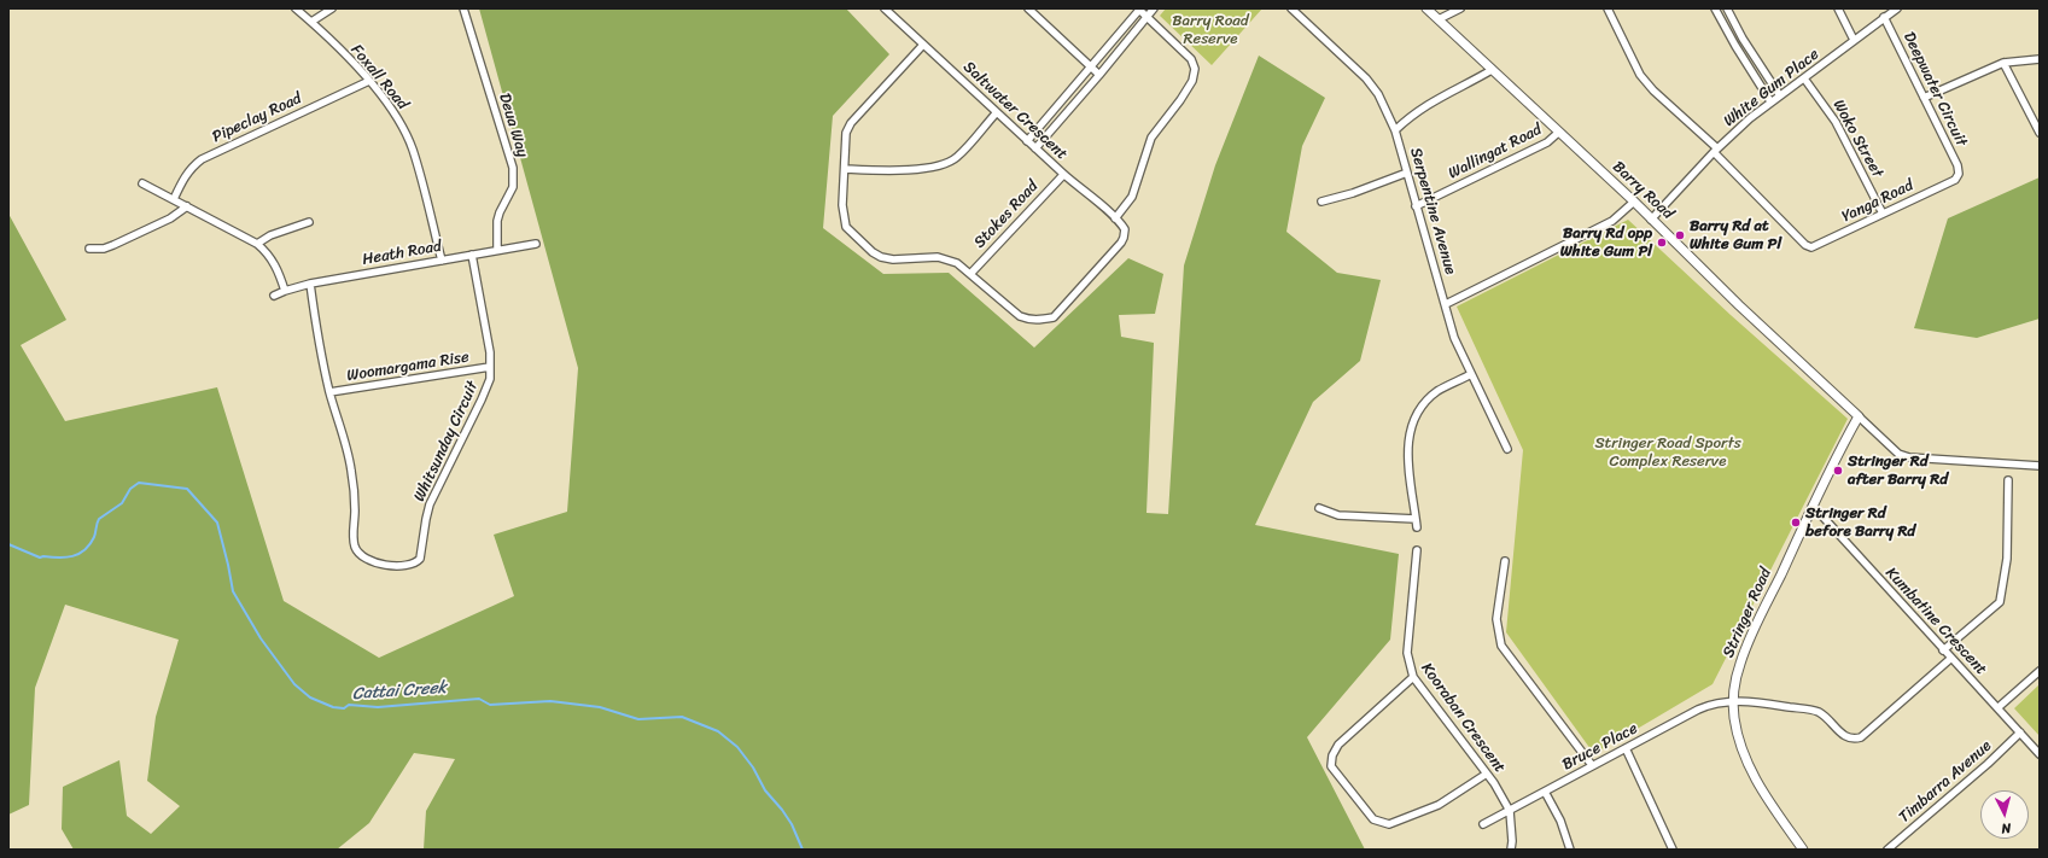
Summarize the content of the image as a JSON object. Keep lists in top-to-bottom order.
{
  "streets": {
    "street": [
      "Foxall Road",
      "White Gum Place",
      "Deepwater Circuit",
      "Saltwater Crescent",
      "Pipeclay Road",
      "Deua Way",
      "Woko Street",
      "Wallingat Road",
      "Barry Road",
      "Yanga Road",
      "Serpentine Avenue",
      "Stokes Road",
      "Heath Road",
      "Woomargama Rise",
      "Whitsunday Circuit",
      "Stringer Road",
      "Kumbatine Crescent",
      "Kooraban Crescent",
      "Bruce Place",
      "Timbarra Avenue"
    ]
  },
  "crossings": [
    ["Foxall Road", "Pipeclay Road"],
    ["Foxall Road", "Heath Road"],
    ["White Gum Place", "Deepwater Circuit"],
    ["White Gum Place", "Woko Street"],
    ["White Gum Place", "Barry Road"],
    ["White Gum Place", "Yanga Road"],
    ["Deepwater Circuit", "Yanga Road"],
    ["Saltwater Crescent", "Stokes Road"],
    ["Deua Way", "Heath Road"],
    ["Woko Street", "Yanga Road"],
    ["Wallingat Road", "Barry Road"],
    ["Wallingat Road", "Serpentine Avenue"],
    ["Barry Road", "Stringer Road"],
    ["Heath Road", "Whitsunday Circuit"],
    ["Woomargama Rise", "Whitsunday Circuit"],
    ["Stringer Road", "Kumbatine Crescent"],
    ["Stringer Road", "Bruce Place"],
    ["Kumbatine Crescent", "Bruce Place"],
    ["Kumbatine Crescent", "Timbarra Avenue"],
    ["Kooraban Crescent", "Bruce Place"]
  ],
  "water": ["Cattai Creek"],
  "parks": ["Barry Road Reserve", "Stringer Road Sports Complex Reserve"],
  "places": [
    "Barry Rd at White Gum Pl",
    "Barry Rd opp White Gum Pl",
    "Stringer Rd after Barry Rd",
    "Stringer Rd before Barry Rd"
  ],
  "north": "bottom"
}
